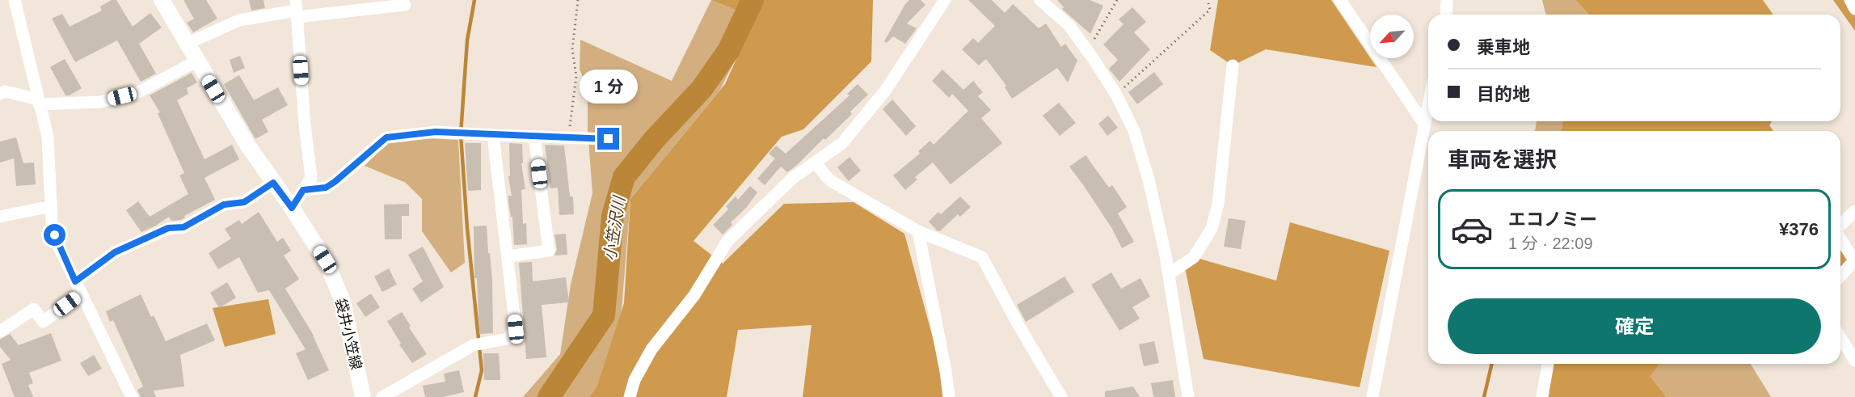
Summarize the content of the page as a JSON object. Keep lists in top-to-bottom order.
{
  "streets": {
    "main road": ["袋井小笠線"]
  },
  "water": ["小笠沢川"],
  "north": "bottom left",
  "page": {
    "banner": ["乗車地", "目的地"],
    "bubble": "1 分",
    "heading": "車両を選択",
    "list": [
      {
        "name": "エコノミー",
        "note": "1 分 · 22:09",
        "value": "¥376"
      }
    ],
    "buttons": "確定"
  }
}
